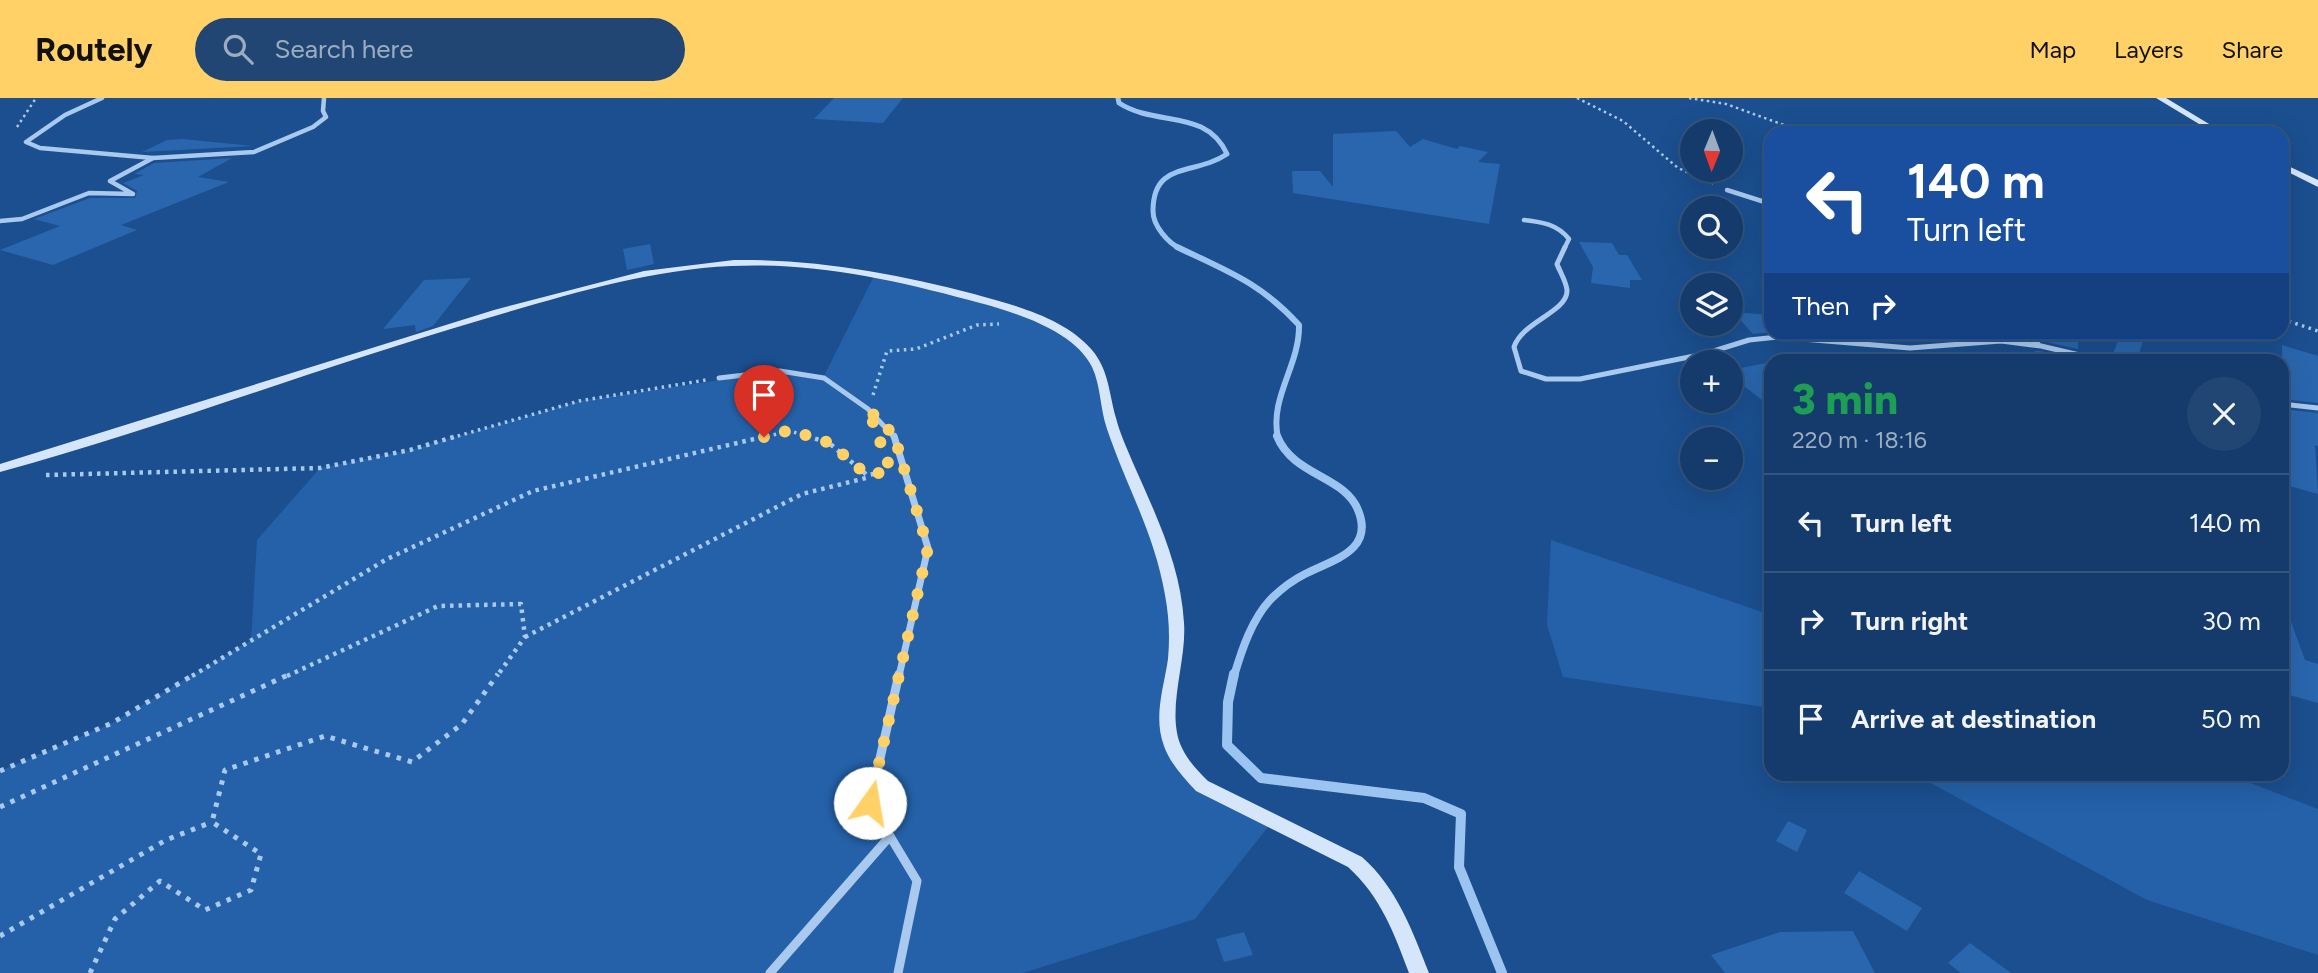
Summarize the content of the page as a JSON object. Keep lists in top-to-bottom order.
{
  "north": "bottom",
  "page": {
    "header": "Routely",
    "search": "Search here",
    "nav": ["Map", "Layers", "Share"],
    "map_buttons": ["+", "−"],
    "turn": ["140 m", "Turn left"],
    "then": "Then",
    "heading": ["3 min", "220 m · 18:16"],
    "list": [
      {
        "name": "Turn left",
        "value": "140 m"
      },
      {
        "name": "Turn right",
        "value": "30 m"
      },
      {
        "name": "Arrive at destination",
        "value": "50 m"
      }
    ]
  }
}
